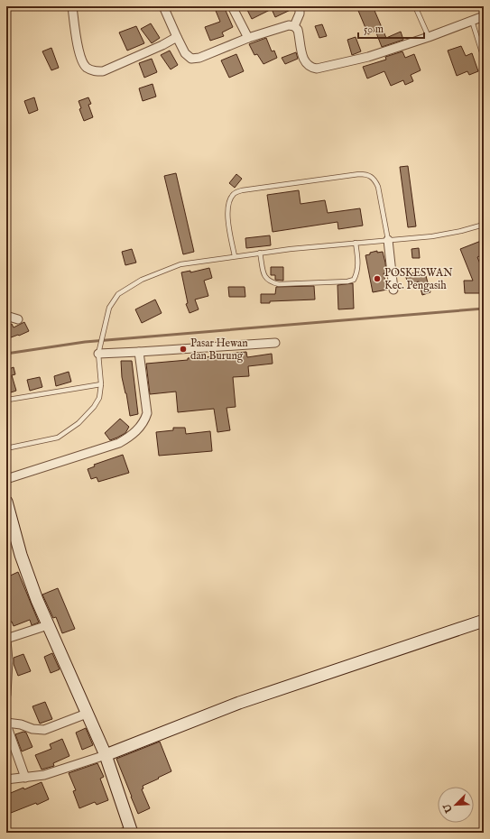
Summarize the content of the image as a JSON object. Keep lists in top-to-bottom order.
{
  "places": ["POSKESWAN Kec. Pengasih", "Pasar Hewan dan Burung"],
  "scale_bar": "50 m",
  "north": "bottom left"
}
